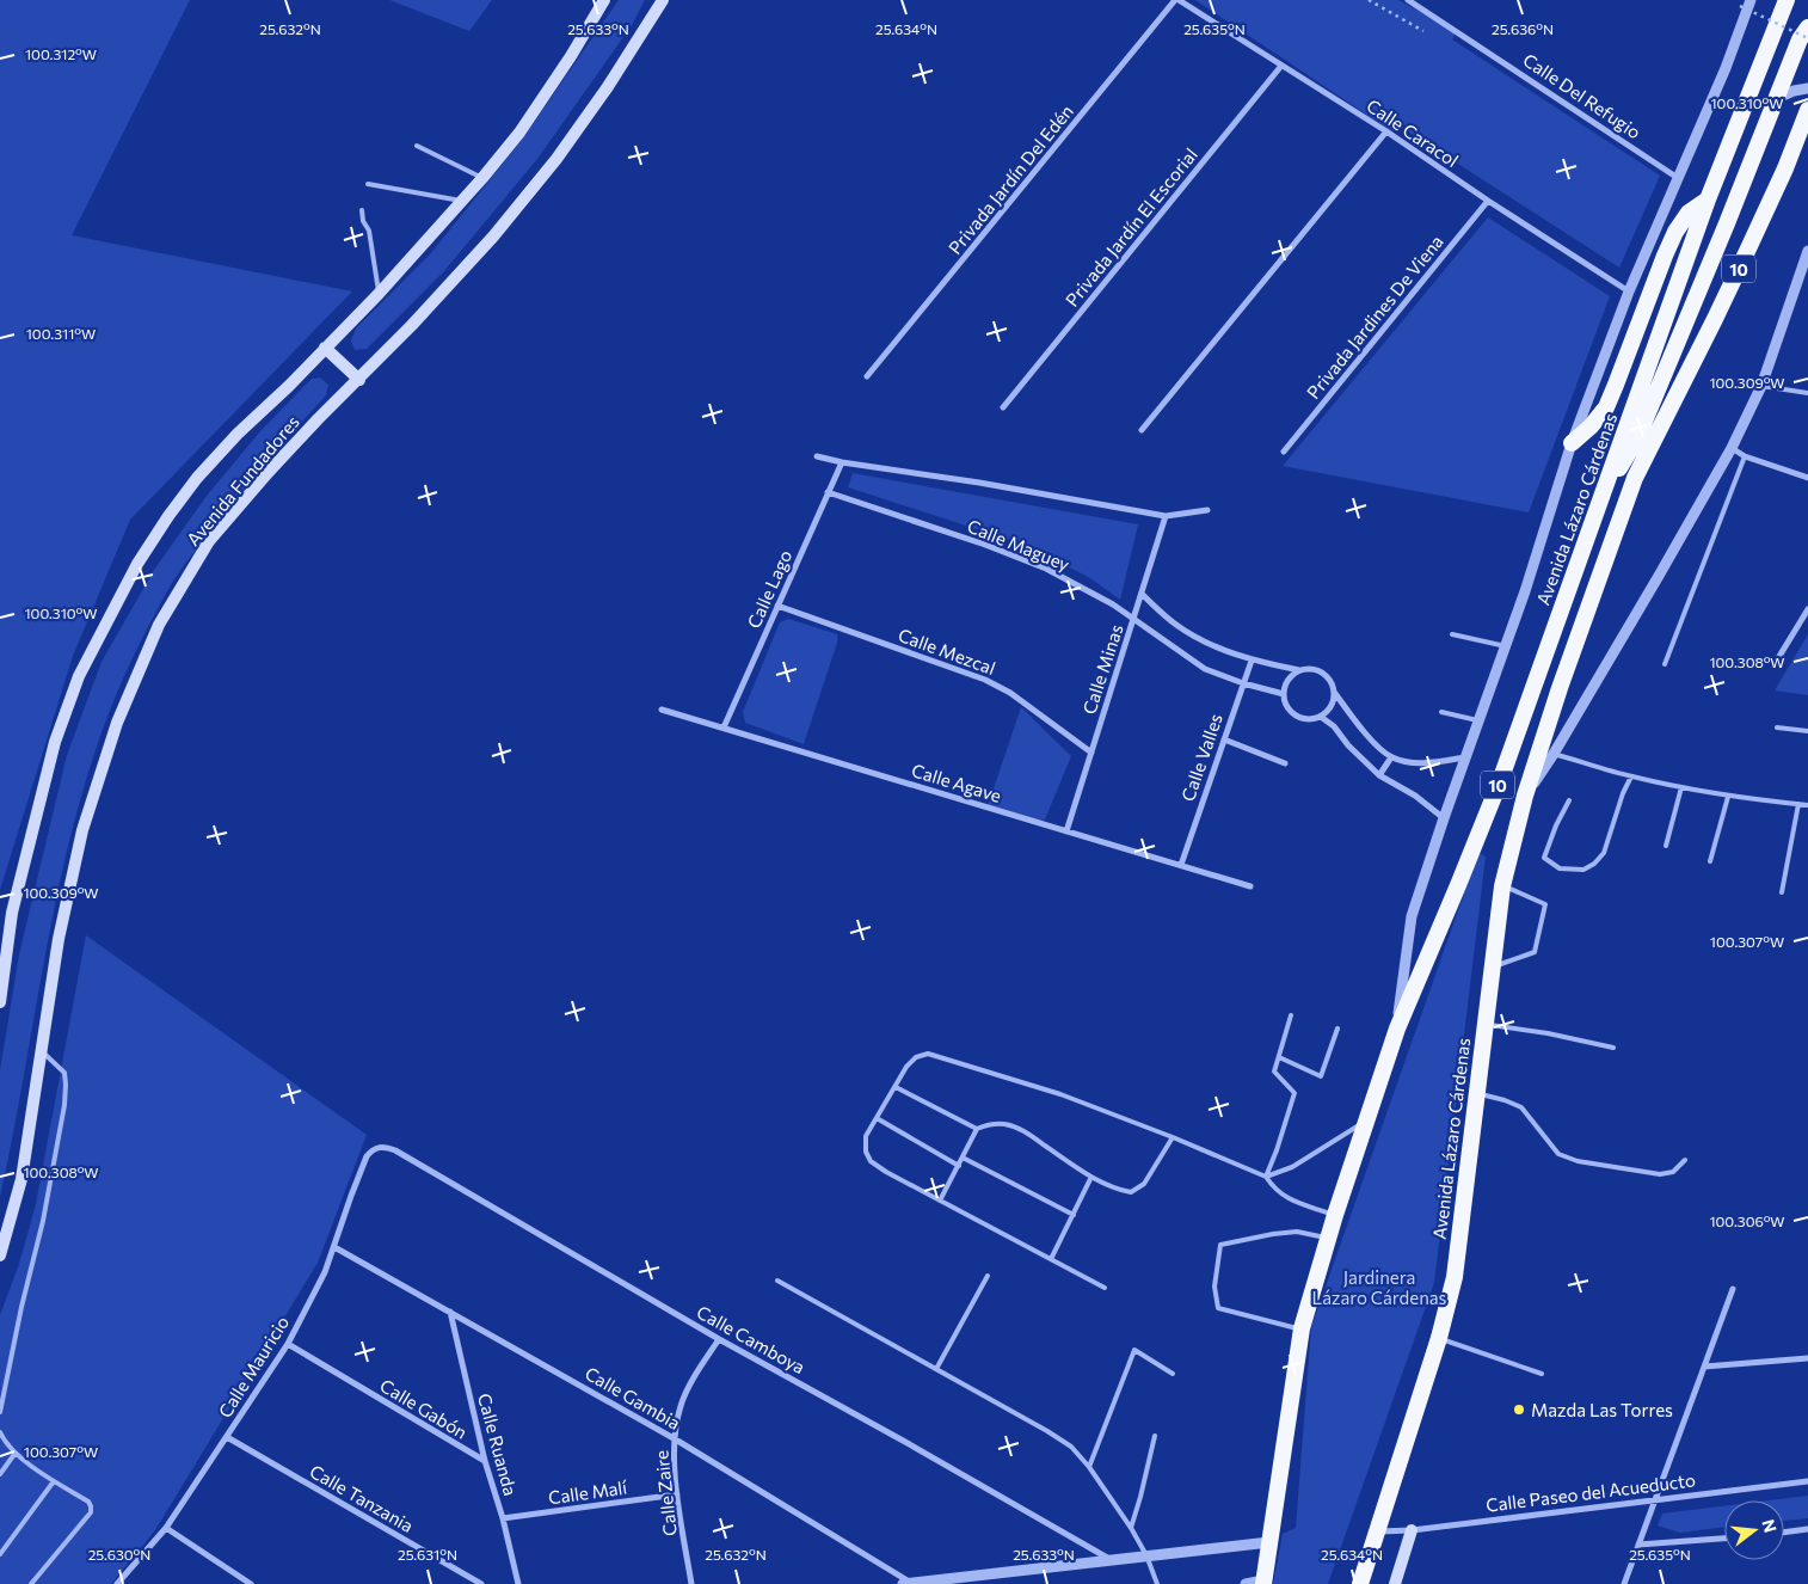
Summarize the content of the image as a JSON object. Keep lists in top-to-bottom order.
{
  "streets": {
    "highway": ["10", "Avenida Lázaro Cárdenas"],
    "main road": ["Avenida Fundadores"],
    "street": [
      "Calle Del Refugio",
      "Calle Caracol",
      "Privada Jardín Del Edén",
      "Privada Jardín El Escorial",
      "Privada Jardines De Viena",
      "Calle Maguey",
      "Calle Lago",
      "Calle Mezcal",
      "Calle Minas",
      "Calle Valles",
      "Calle Agave",
      "Calle Camboya",
      "Calle Mauricio",
      "Calle Gambia",
      "Calle Gabón",
      "Calle Ruanda",
      "Calle Malí",
      "Calle Paseo del Acueducto",
      "Calle Zaire",
      "Calle Tanzania"
    ]
  },
  "crossings": [
    ["Calle Del Refugio", "Avenida Lázaro Cárdenas"],
    ["Calle Caracol", "Privada Jardín Del Edén"],
    ["Calle Caracol", "Privada Jardín El Escorial"],
    ["Calle Caracol", "Privada Jardines De Viena"],
    ["Calle Caracol", "Avenida Lázaro Cárdenas"],
    ["Avenida Lázaro Cárdenas", "Calle Paseo del Acueducto"],
    ["Calle Maguey", "Calle Lago"],
    ["Calle Maguey", "Calle Minas"],
    ["Calle Maguey", "Calle Valles"],
    ["Calle Lago", "Calle Mezcal"],
    ["Calle Lago", "Calle Agave"],
    ["Calle Mezcal", "Calle Minas"],
    ["Calle Minas", "Calle Agave"],
    ["Calle Valles", "Calle Agave"],
    ["Calle Camboya", "Calle Mauricio"],
    ["Calle Camboya", "Calle Zaire"],
    ["Calle Mauricio", "Calle Gambia"],
    ["Calle Mauricio", "Calle Gabón"],
    ["Calle Mauricio", "Calle Tanzania"],
    ["Calle Gambia", "Calle Ruanda"],
    ["Calle Gambia", "Calle Zaire"],
    ["Calle Gabón", "Calle Ruanda"],
    ["Calle Ruanda", "Calle Malí"],
    ["Calle Malí", "Calle Zaire"]
  ],
  "parks": ["Jardinera Lázaro Cárdenas"],
  "places": ["Mazda Las Torres"],
  "north": "right",
  "coordinates": [
    "25.632°N",
    "25.633°N",
    "25.634°N",
    "25.635°N",
    "25.636°N",
    "100.312°W",
    "100.310°W",
    "100.311°W",
    "100.309°W",
    "100.308°W",
    "100.307°W",
    "100.306°W",
    "25.630°N",
    "25.631°N"
  ]
}
